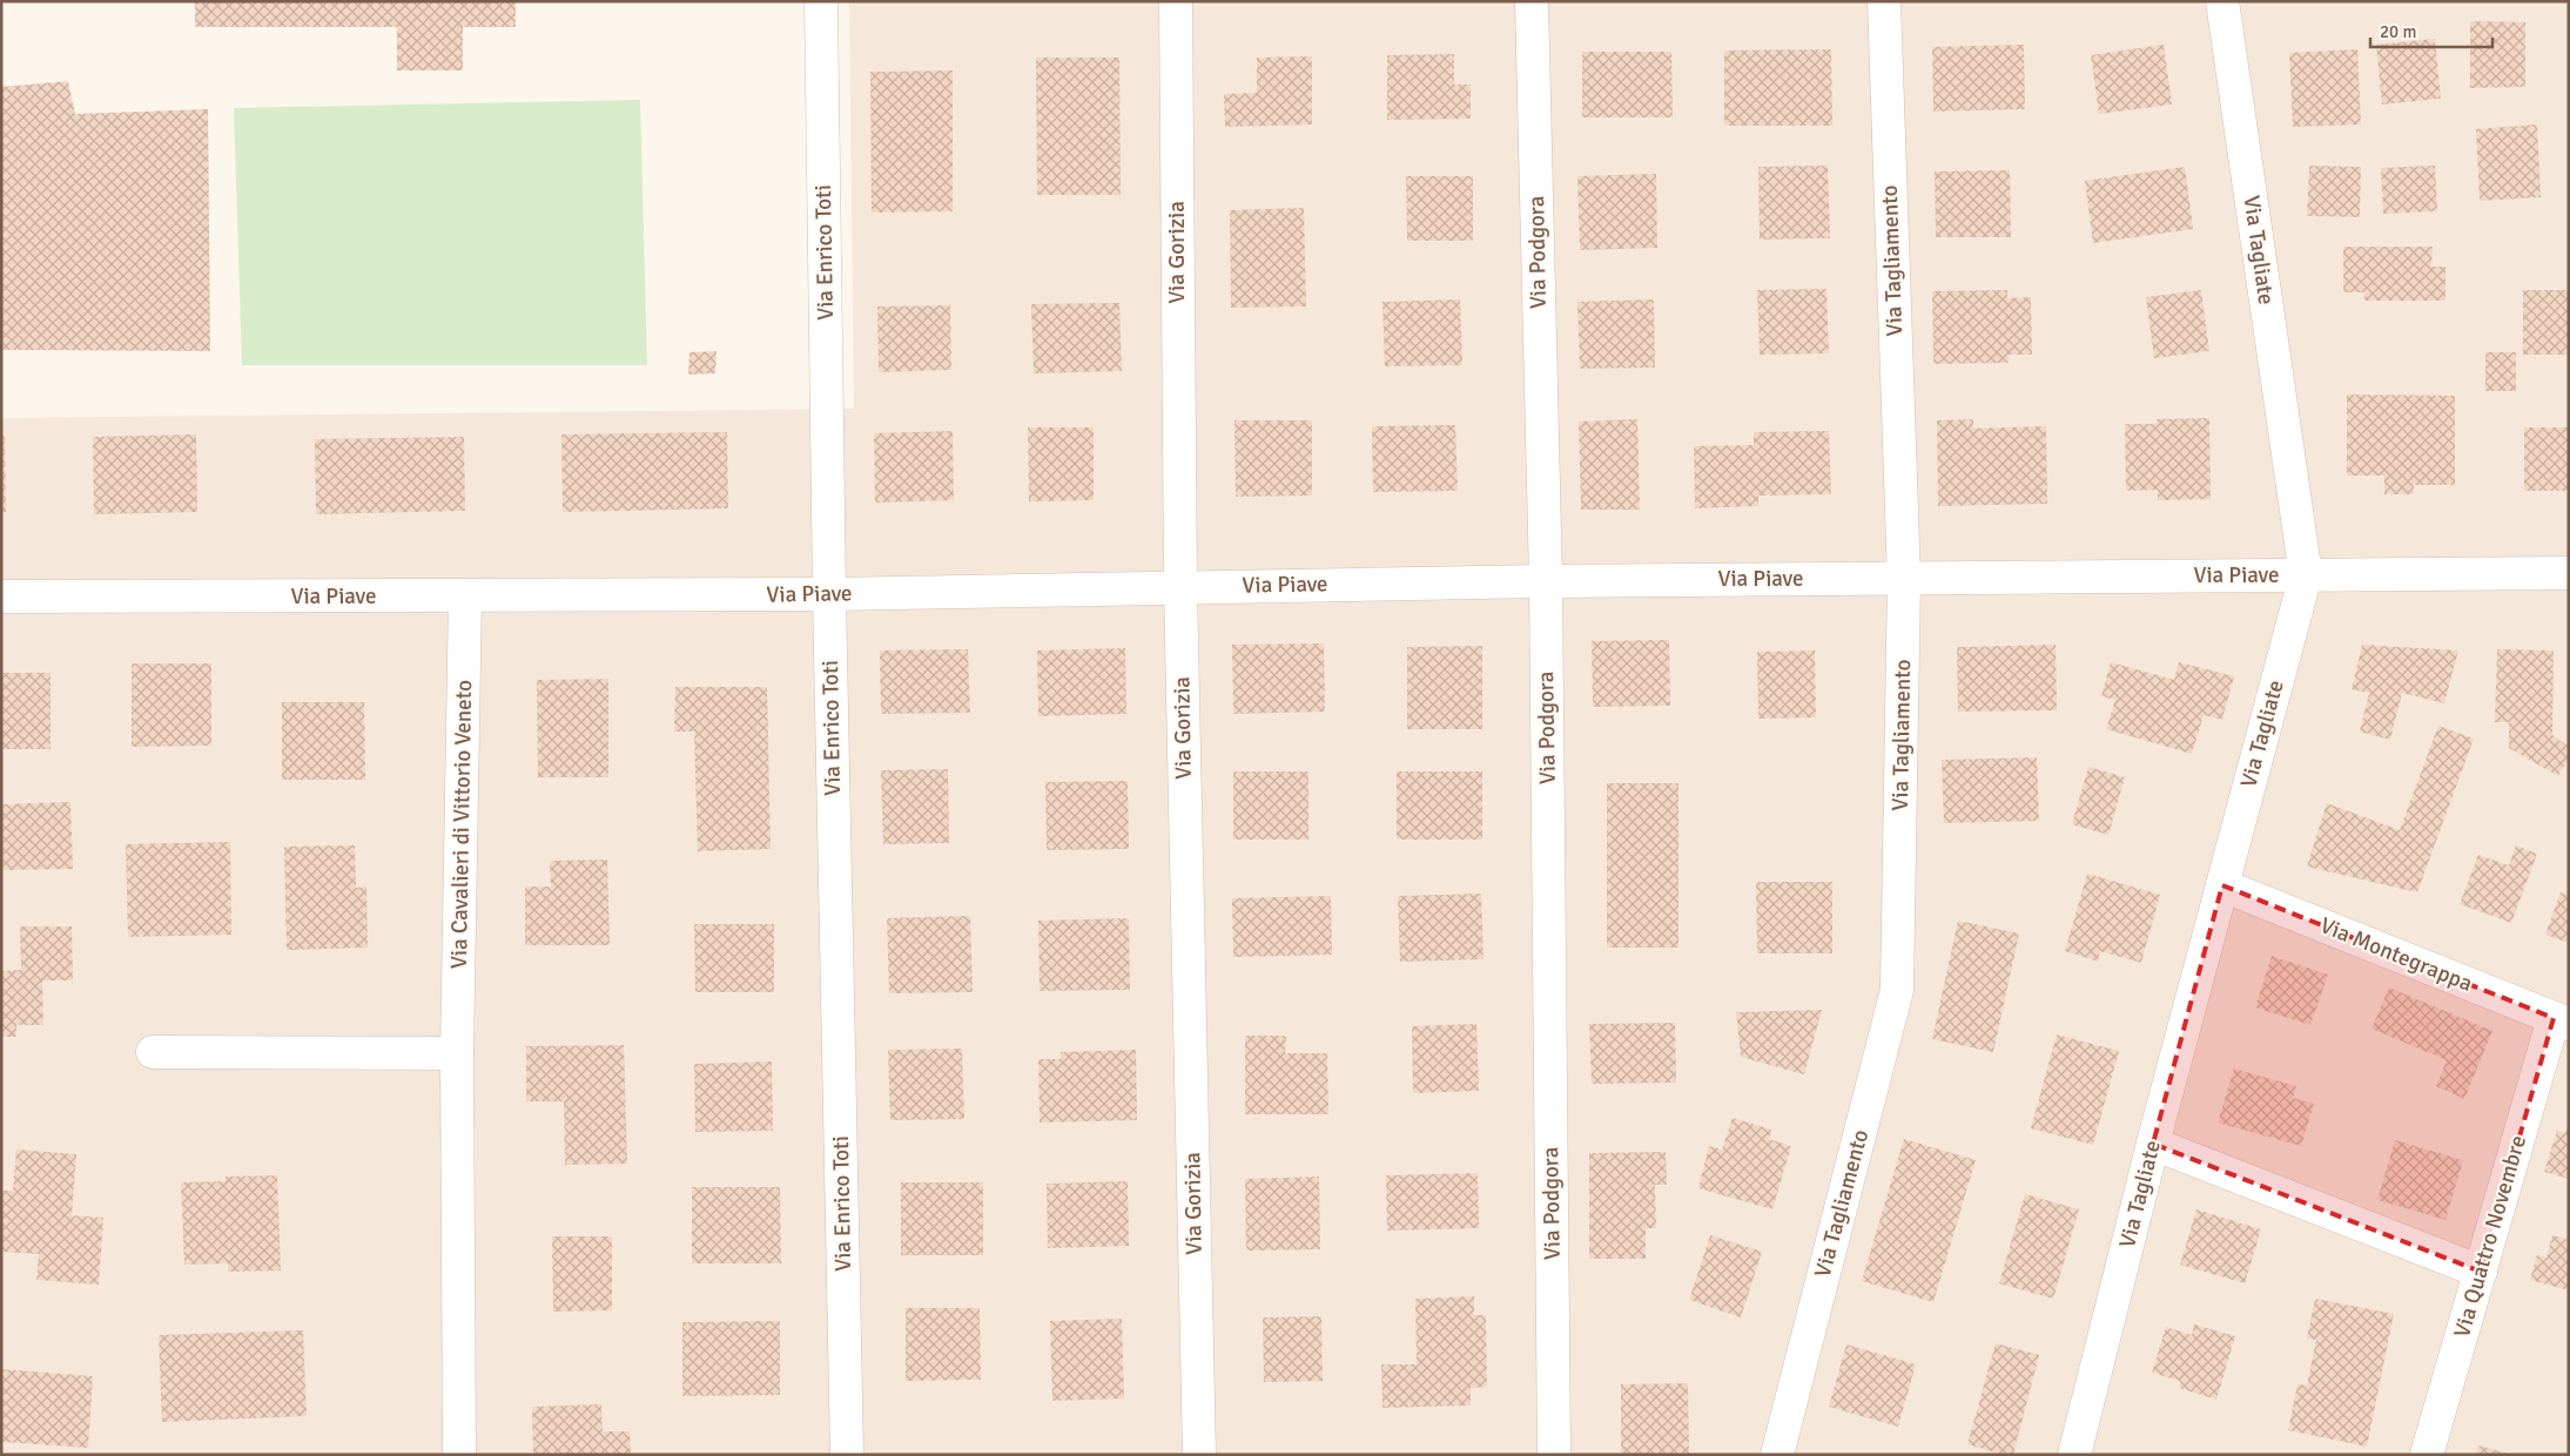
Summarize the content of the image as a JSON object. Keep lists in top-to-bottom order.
{
  "streets": {
    "street": [
      "Via Tagliate",
      "Via Enrico Toti",
      "Via Gorizia",
      "Via Podgora",
      "Via Tagliamento",
      "Via Piave",
      "Via Cavalieri di Vittorio Veneto",
      "Via Montegrappa",
      "Via Quattro Novembre"
    ]
  },
  "crossings": [
    ["Via Tagliate", "Via Piave"],
    ["Via Tagliate", "Via Montegrappa"],
    ["Via Enrico Toti", "Via Piave"],
    ["Via Gorizia", "Via Piave"],
    ["Via Podgora", "Via Piave"],
    ["Via Tagliamento", "Via Piave"],
    ["Via Piave", "Via Cavalieri di Vittorio Veneto"],
    ["Via Montegrappa", "Via Quattro Novembre"]
  ],
  "scale_bar": "20 m"
}
